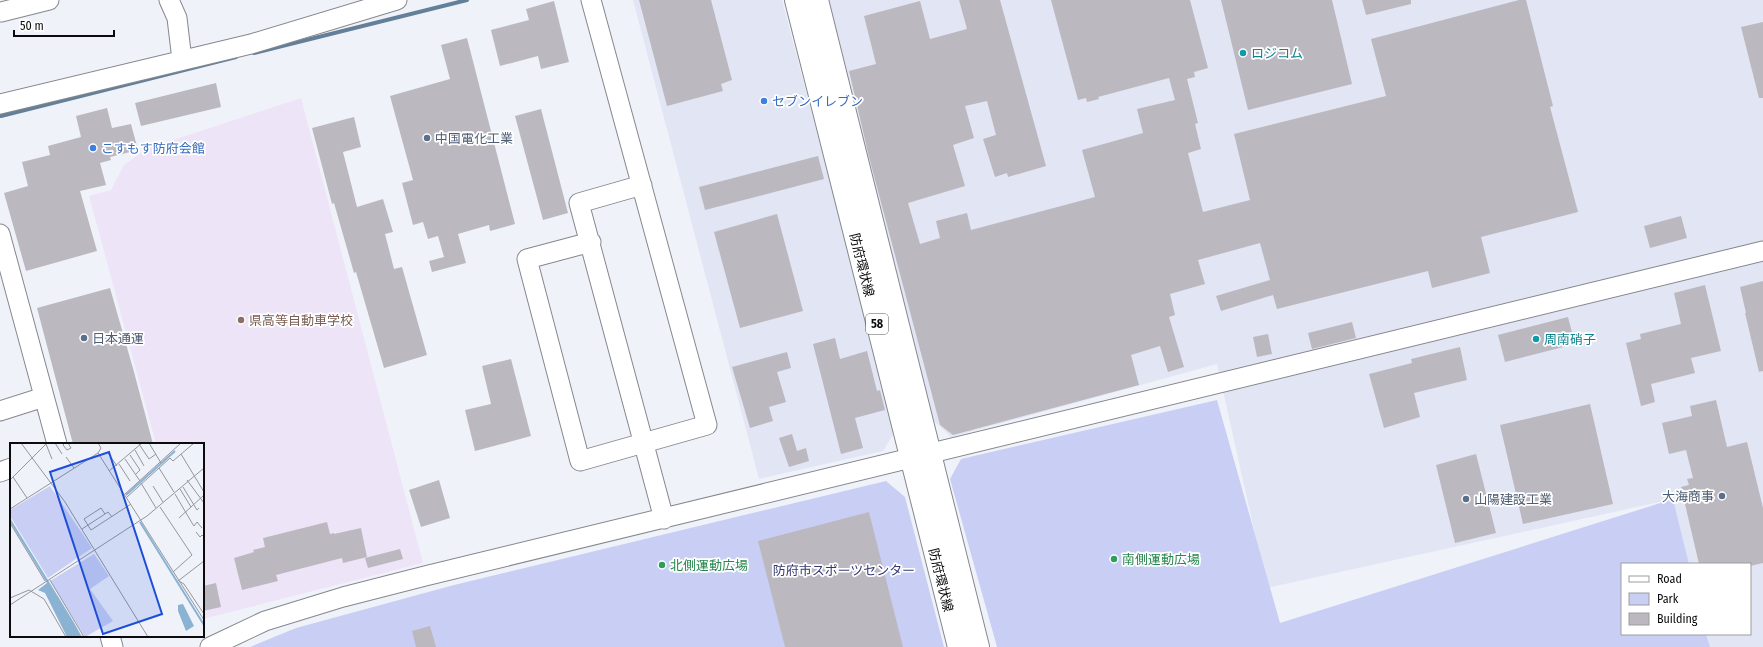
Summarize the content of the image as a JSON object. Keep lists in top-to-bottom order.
{
  "streets": {
    "main road": ["防府環状線", "58"]
  },
  "parks": ["防府市スポーツセンター"],
  "places": [
    "ロジコム",
    "セブンイレブン",
    "中国電化工業",
    "こすもす防府会館",
    "県高等自動車学校",
    "日本通運",
    "周南硝子",
    "大海商事",
    "山陽建設工業",
    "南側運動広場",
    "北側運動広場"
  ],
  "legend": ["Road", "Park", "Building"],
  "scale_bar": "50 m"
}
